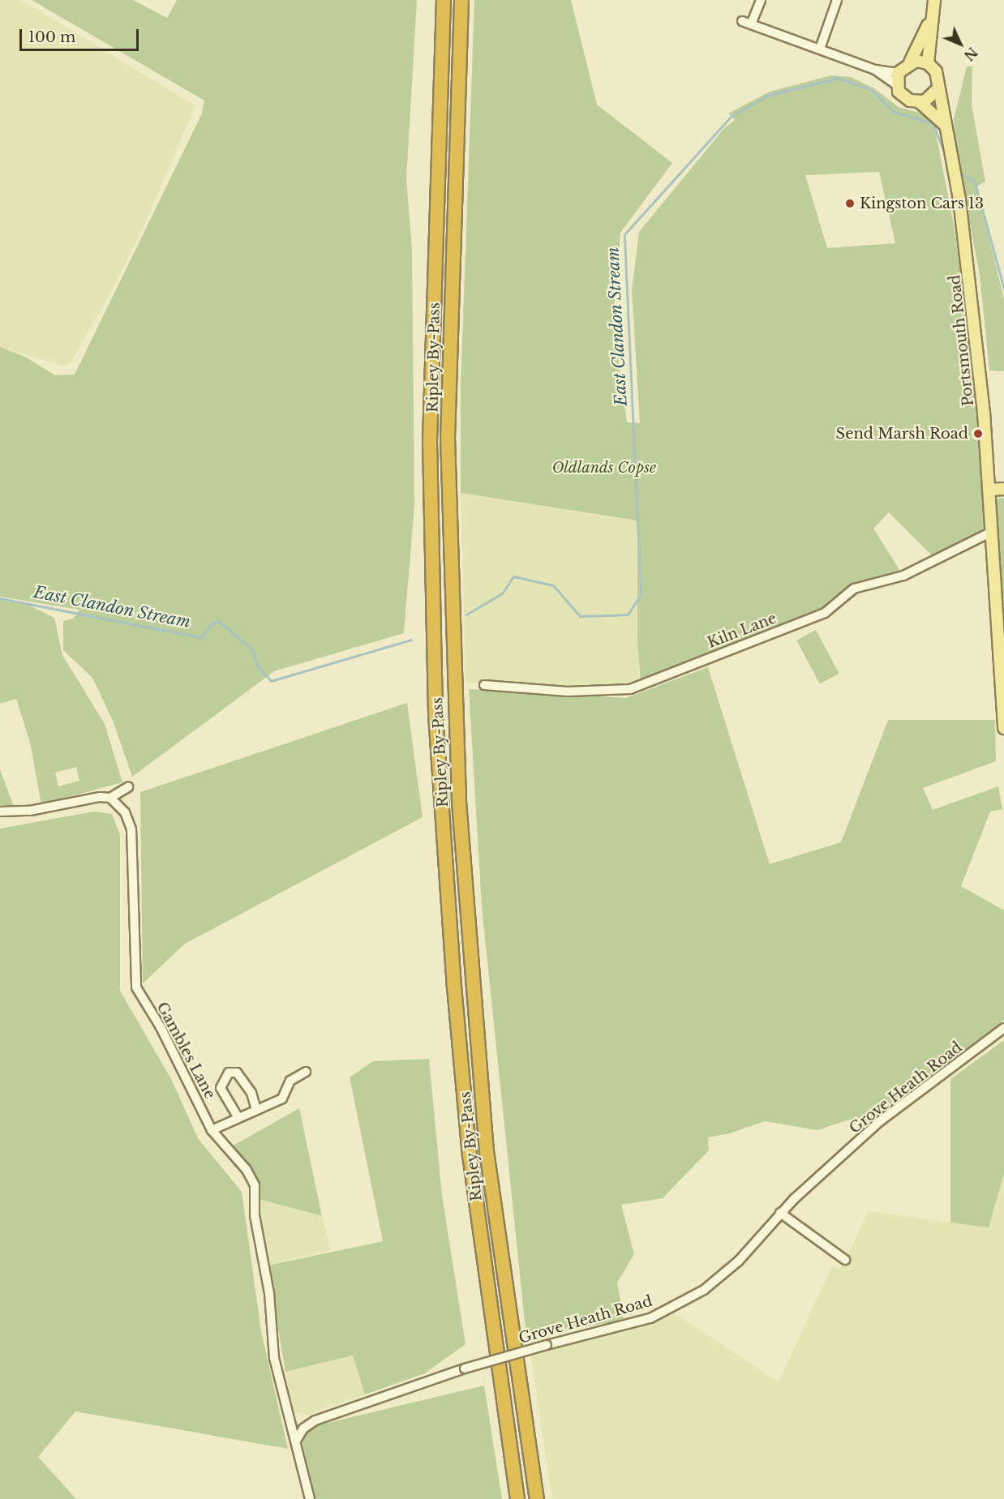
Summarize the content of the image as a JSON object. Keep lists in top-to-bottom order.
{
  "streets": {
    "highway": ["Ripley By-Pass"],
    "main road": ["Portsmouth Road"],
    "street": ["Kiln Lane", "Gambles Lane", "Grove Heath Road"]
  },
  "crossings": [
    ["Portsmouth Road", "Kiln Lane"],
    ["Gambles Lane", "Grove Heath Road"]
  ],
  "water": ["East Clandon Stream"],
  "parks": ["Oldlands Copse"],
  "places": ["Kingston Cars 13", "Send Marsh Road"],
  "scale_bar": "100 m",
  "north": "bottom right"
}
